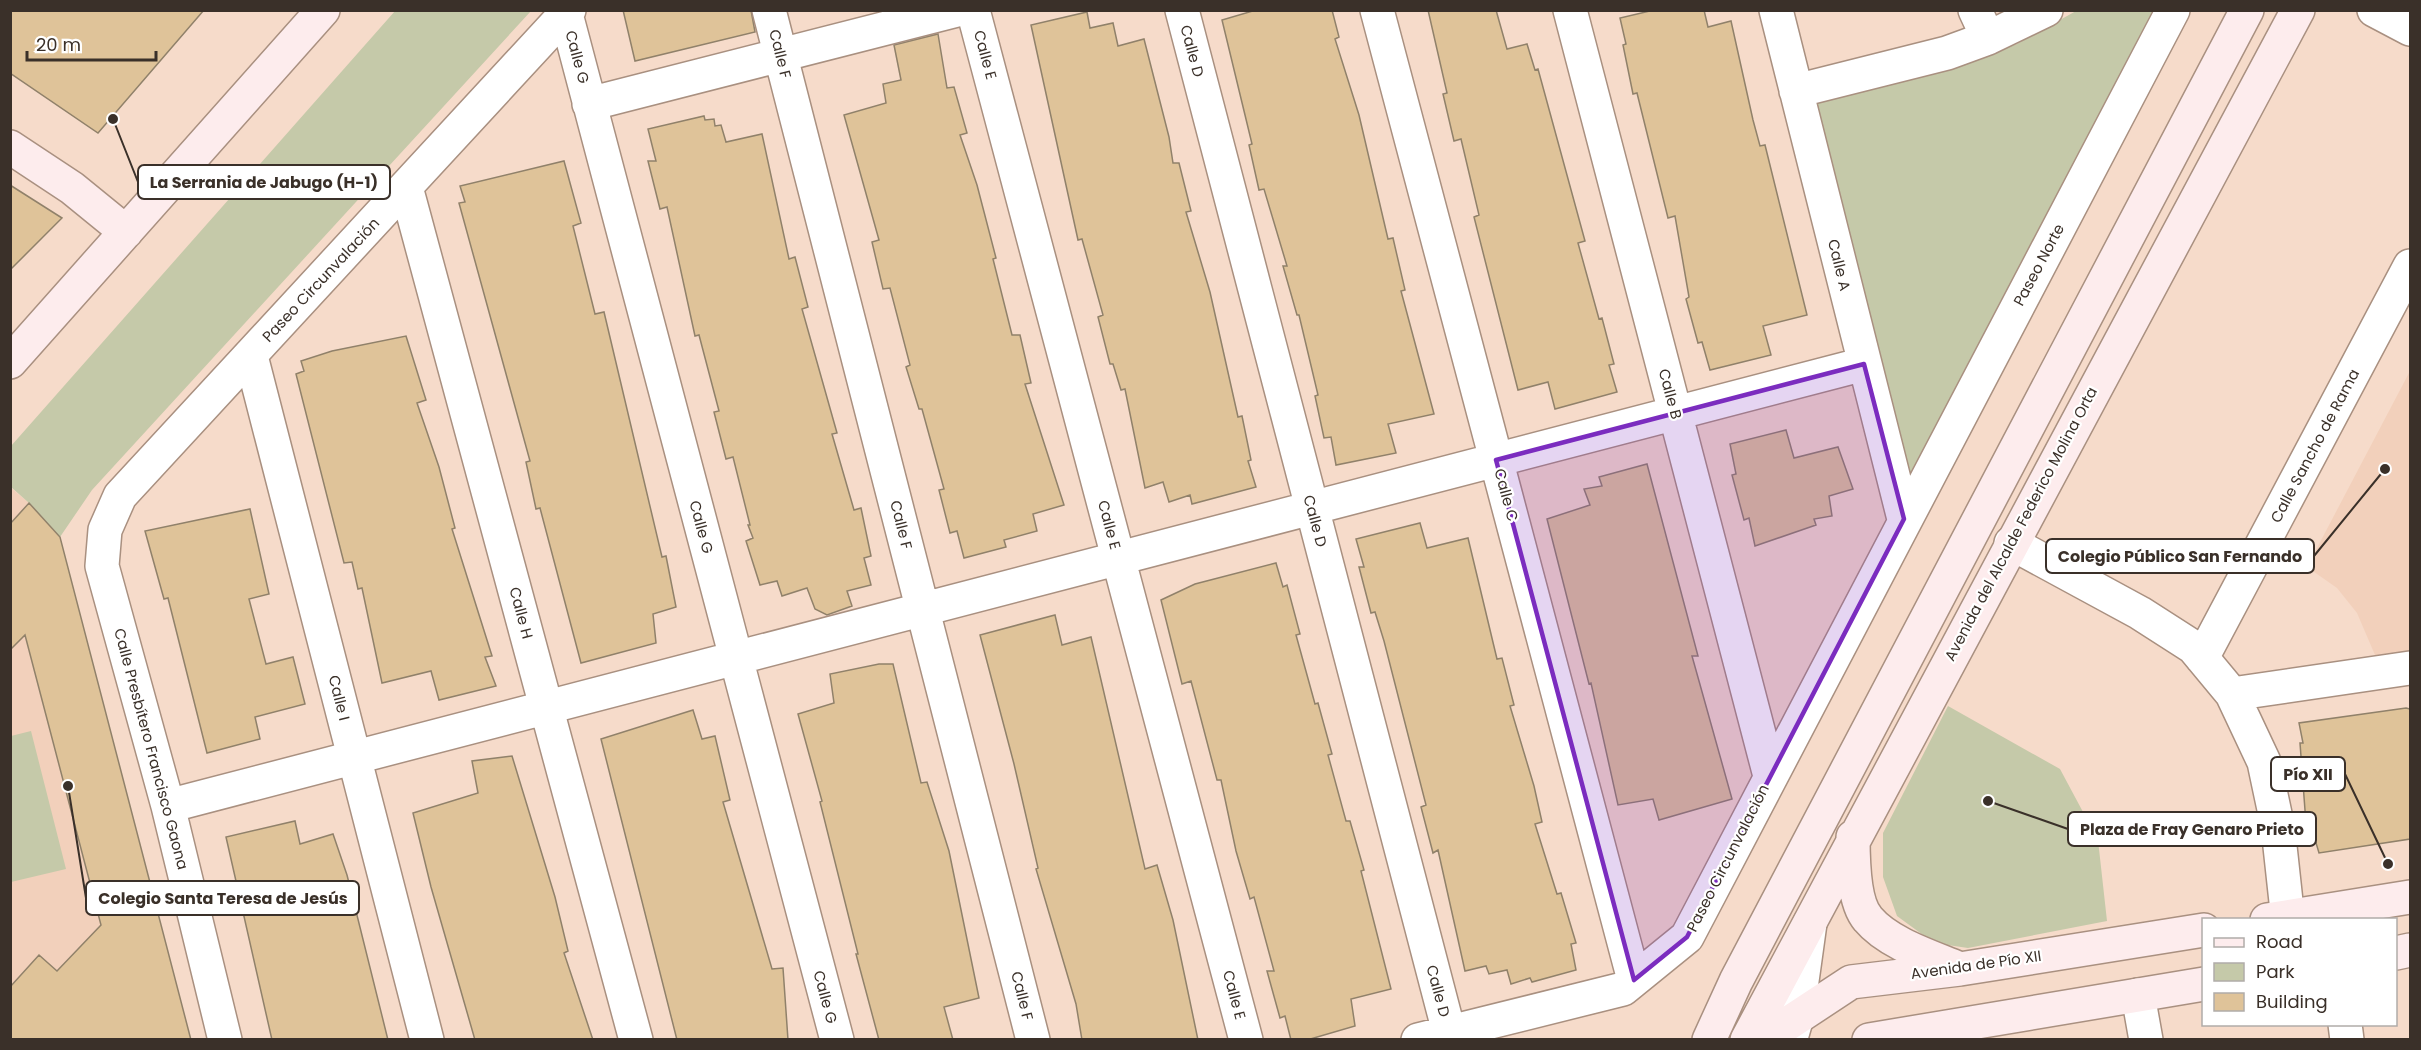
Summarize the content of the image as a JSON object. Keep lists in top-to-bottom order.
{
  "streets": {
    "main road": ["Avenida del Alcalde Federico Molina Orta", "Avenida de Pío XII"],
    "street": [
      "Calle D",
      "Calle F",
      "Calle E",
      "Calle G",
      "Calle A",
      "Paseo Norte",
      "Paseo Circunvalación",
      "Calle B",
      "Calle Sancho de Rama",
      "Calle C",
      "Calle H",
      "Calle I",
      "Calle Presbítero Francisco Gaona"
    ]
  },
  "crossings": [
    ["Calle D", "Paseo Circunvalación"],
    ["Calle G", "Paseo Circunvalación"],
    ["Calle A", "Paseo Norte"],
    ["Calle A", "Paseo Circunvalación"],
    ["Paseo Norte", "Paseo Circunvalación"],
    ["Paseo Circunvalación", "Calle B"],
    ["Paseo Circunvalación", "Calle C"],
    ["Paseo Circunvalación", "Calle H"],
    ["Paseo Circunvalación", "Calle I"],
    ["Paseo Circunvalación", "Calle Presbítero Francisco Gaona"]
  ],
  "places": [
    "La Serrania de Jabugo (H-1)",
    "Colegio Público San Fernando",
    "Colegio Santa Teresa de Jesús",
    "Plaza de Fray Genaro Prieto",
    "Pío XII"
  ],
  "legend": ["Road", "Park", "Building"],
  "scale_bar": "20 m"
}
